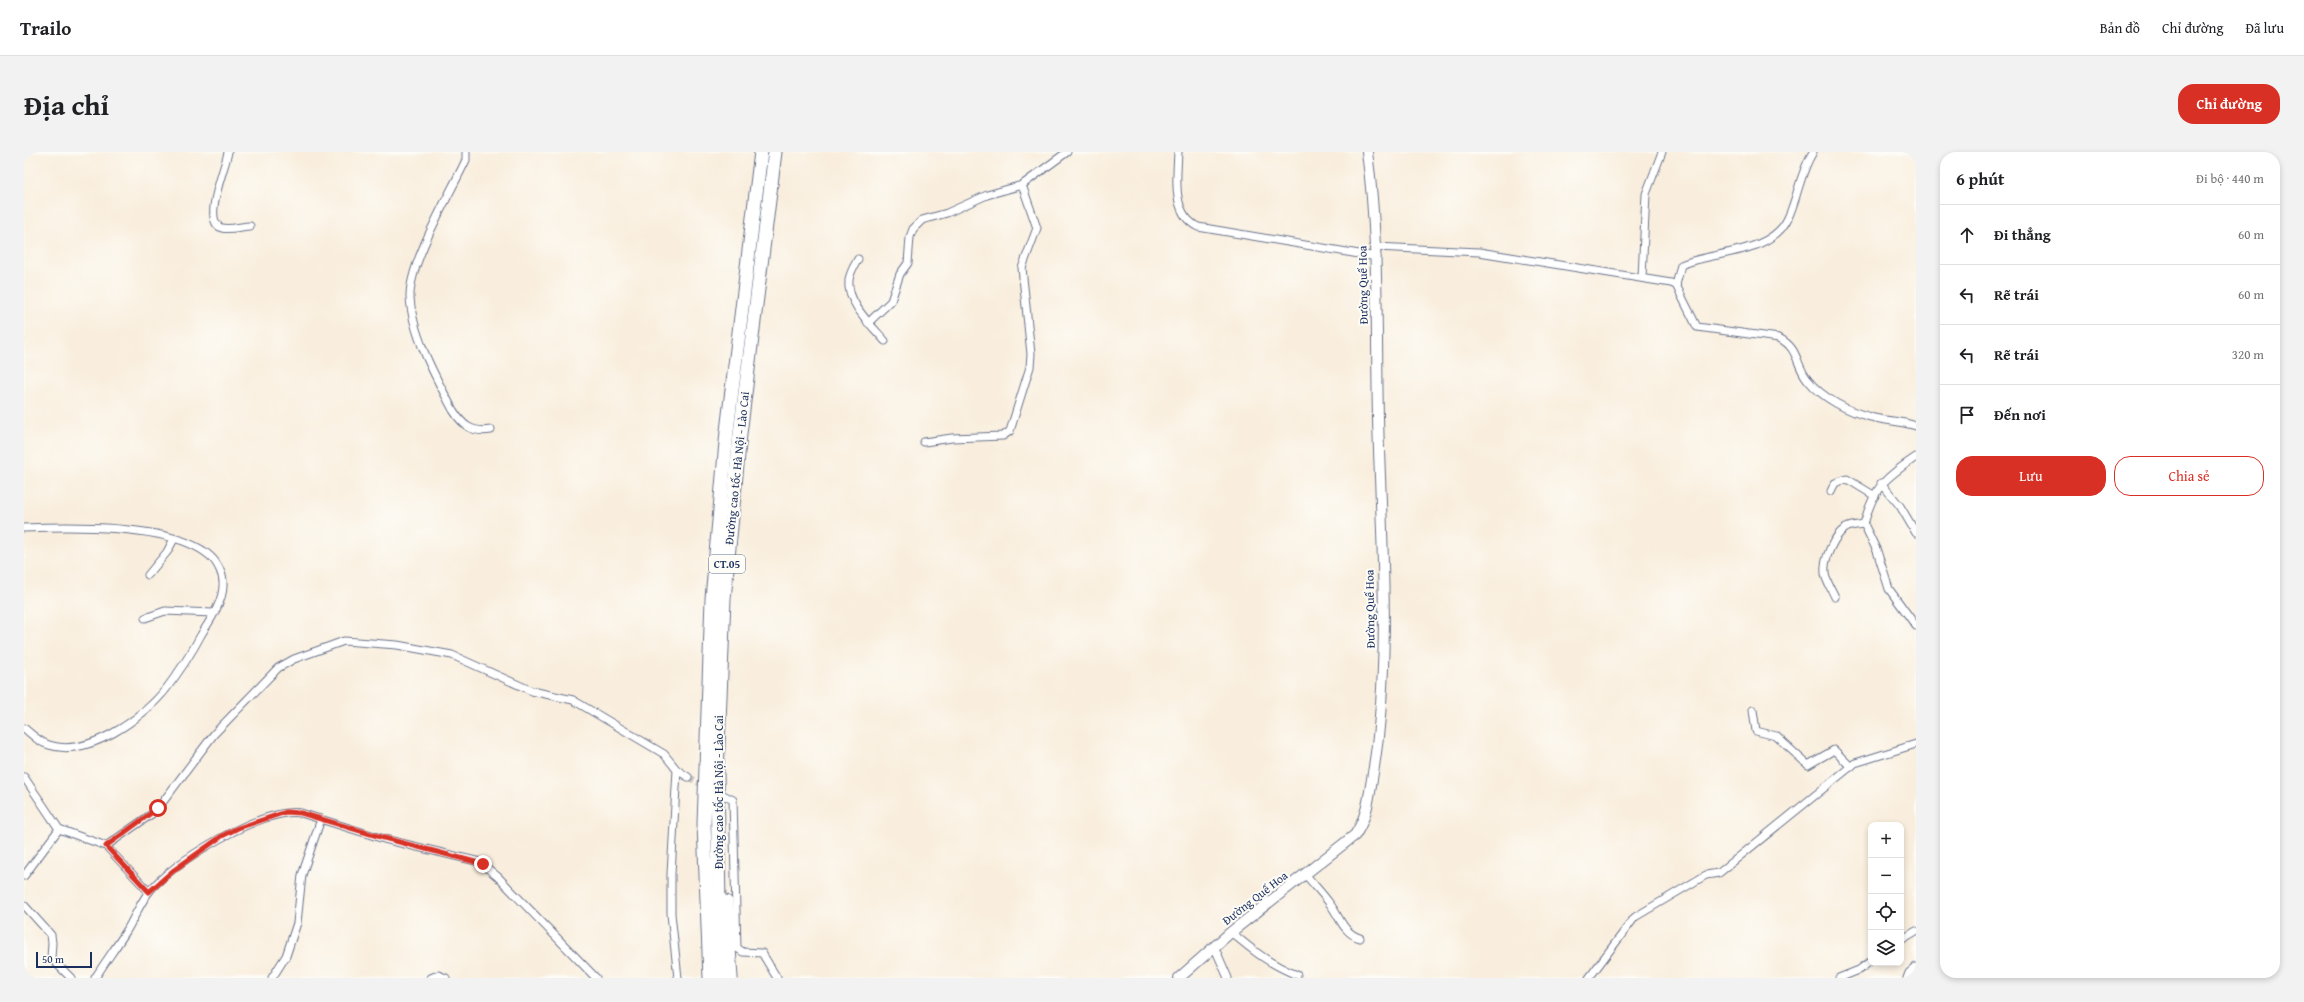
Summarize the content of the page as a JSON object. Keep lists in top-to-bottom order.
{
  "streets": {
    "highway": ["Đường cao tốc Hà Nội - Lào Cai", "CT.05"],
    "street": ["Đường Quế Hoa"]
  },
  "scale_bar": "50 m",
  "page": {
    "header": "Trailo",
    "nav": ["Bản đồ", "Chỉ đường", "Đã lưu"],
    "title": "Địa chỉ",
    "buttons": [
      "Chỉ đường",
      ["Lưu", "Chia sẻ"]
    ],
    "heading": ["6 phút", "Đi bộ · 440 m"],
    "list": [
      ["Đi thẳng", "60 m"],
      ["Rẽ trái", "60 m"],
      ["Rẽ trái", "320 m"],
      "Đến nơi"
    ],
    "map_buttons": ["+", "−"],
    "scale": "50 m"
  }
}
